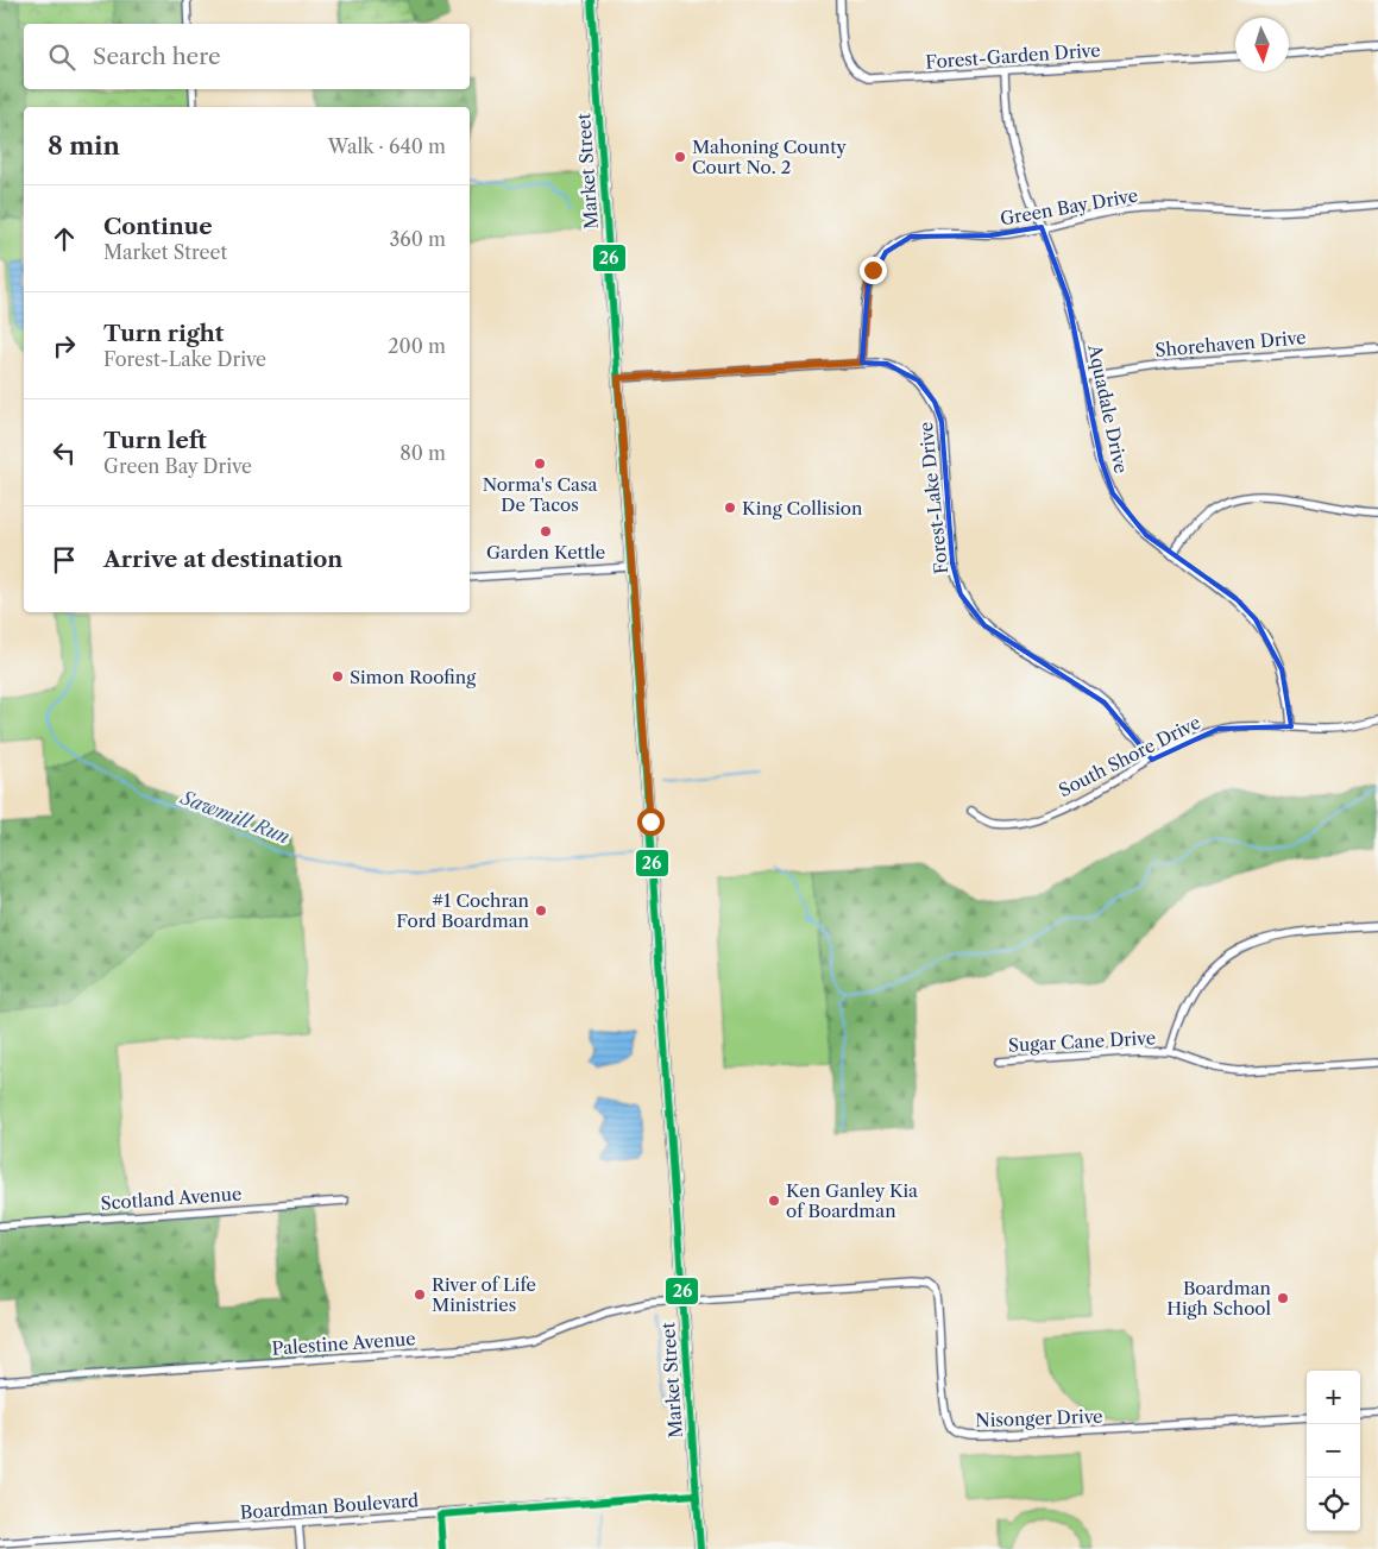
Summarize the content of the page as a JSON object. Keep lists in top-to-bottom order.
{
  "streets": {
    "main road": ["Market Street"],
    "street": [
      "Forest-Garden Drive",
      "Green Bay Drive",
      "Shorehaven Drive",
      "Aquadale Drive",
      "Forest-Lake Drive",
      "South Shore Drive",
      "Sugar Cane Drive",
      "Scotland Avenue",
      "Palestine Avenue",
      "Nisonger Drive",
      "Boardman Boulevard"
    ]
  },
  "crossings": [
    ["Forest-Garden Drive", "Aquadale Drive"],
    ["Market Street", "Forest-Lake Drive"],
    ["Market Street", "Palestine Avenue"],
    ["Market Street", "Nisonger Drive"],
    ["Market Street", "Boardman Boulevard"],
    ["Green Bay Drive", "Aquadale Drive"],
    ["Green Bay Drive", "Forest-Lake Drive"],
    ["Shorehaven Drive", "Aquadale Drive"],
    ["Aquadale Drive", "South Shore Drive"],
    ["Forest-Lake Drive", "South Shore Drive"],
    ["Palestine Avenue", "Nisonger Drive"]
  ],
  "water": ["Sawmill Run"],
  "places": [
    "Mahoning County Court No. 2",
    "Norma's Casa De Tacos",
    "King Collision",
    "Garden Kettle",
    "Simon Roofing",
    "#1 Cochran Ford Boardman",
    "Ken Ganley Kia of Boardman",
    "River of Life Ministries",
    "Boardman High School"
  ],
  "lines": ["transit line 26"],
  "north": "bottom",
  "page": {
    "search": "Search here",
    "heading": ["8 min", "Walk · 640 m"],
    "list": [
      ["Continue", "Market Street", "360 m"],
      ["Turn right", "Forest-Lake Drive", "200 m"],
      ["Turn left", "Green Bay Drive", "80 m"],
      "Arrive at destination"
    ],
    "map_buttons": ["+", "−"]
  }
}
